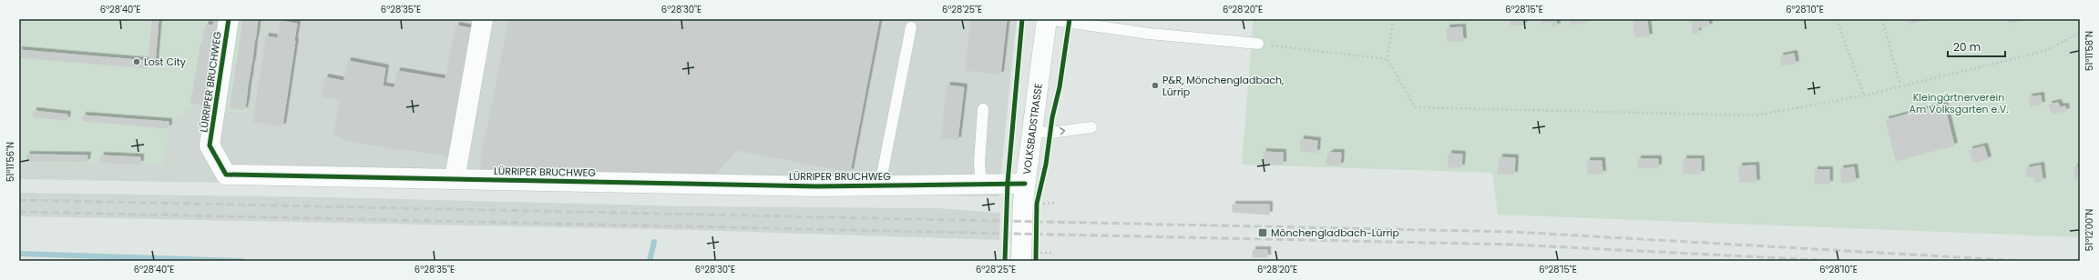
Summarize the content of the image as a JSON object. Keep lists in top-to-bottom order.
{
  "streets": {
    "street": ["LÜRRIPER BRUCHWEG", "VOLKSBADSTRASSE"]
  },
  "crossings": [
    ["LÜRRIPER BRUCHWEG", "VOLKSBADSTRASSE"]
  ],
  "parks": ["Kleingärtnerverein Am Volksgarten e.V."],
  "places": {
    "other": ["Lost City", "P&R, Mönchengladbach, Lürrip"],
    "transit": ["Mönchengladbach-Lürrip"]
  },
  "scale_bar": "20 m",
  "coordinates": [
    "6°28'40\"E",
    "6°28'35\"E",
    "6°28'30\"E",
    "6°28'25\"E",
    "6°28'20\"E",
    "6°28'15\"E",
    "6°28'10\"E",
    "51°11'58\"N",
    "51°11'56\"N",
    "51°12'00\"N"
  ]
}
